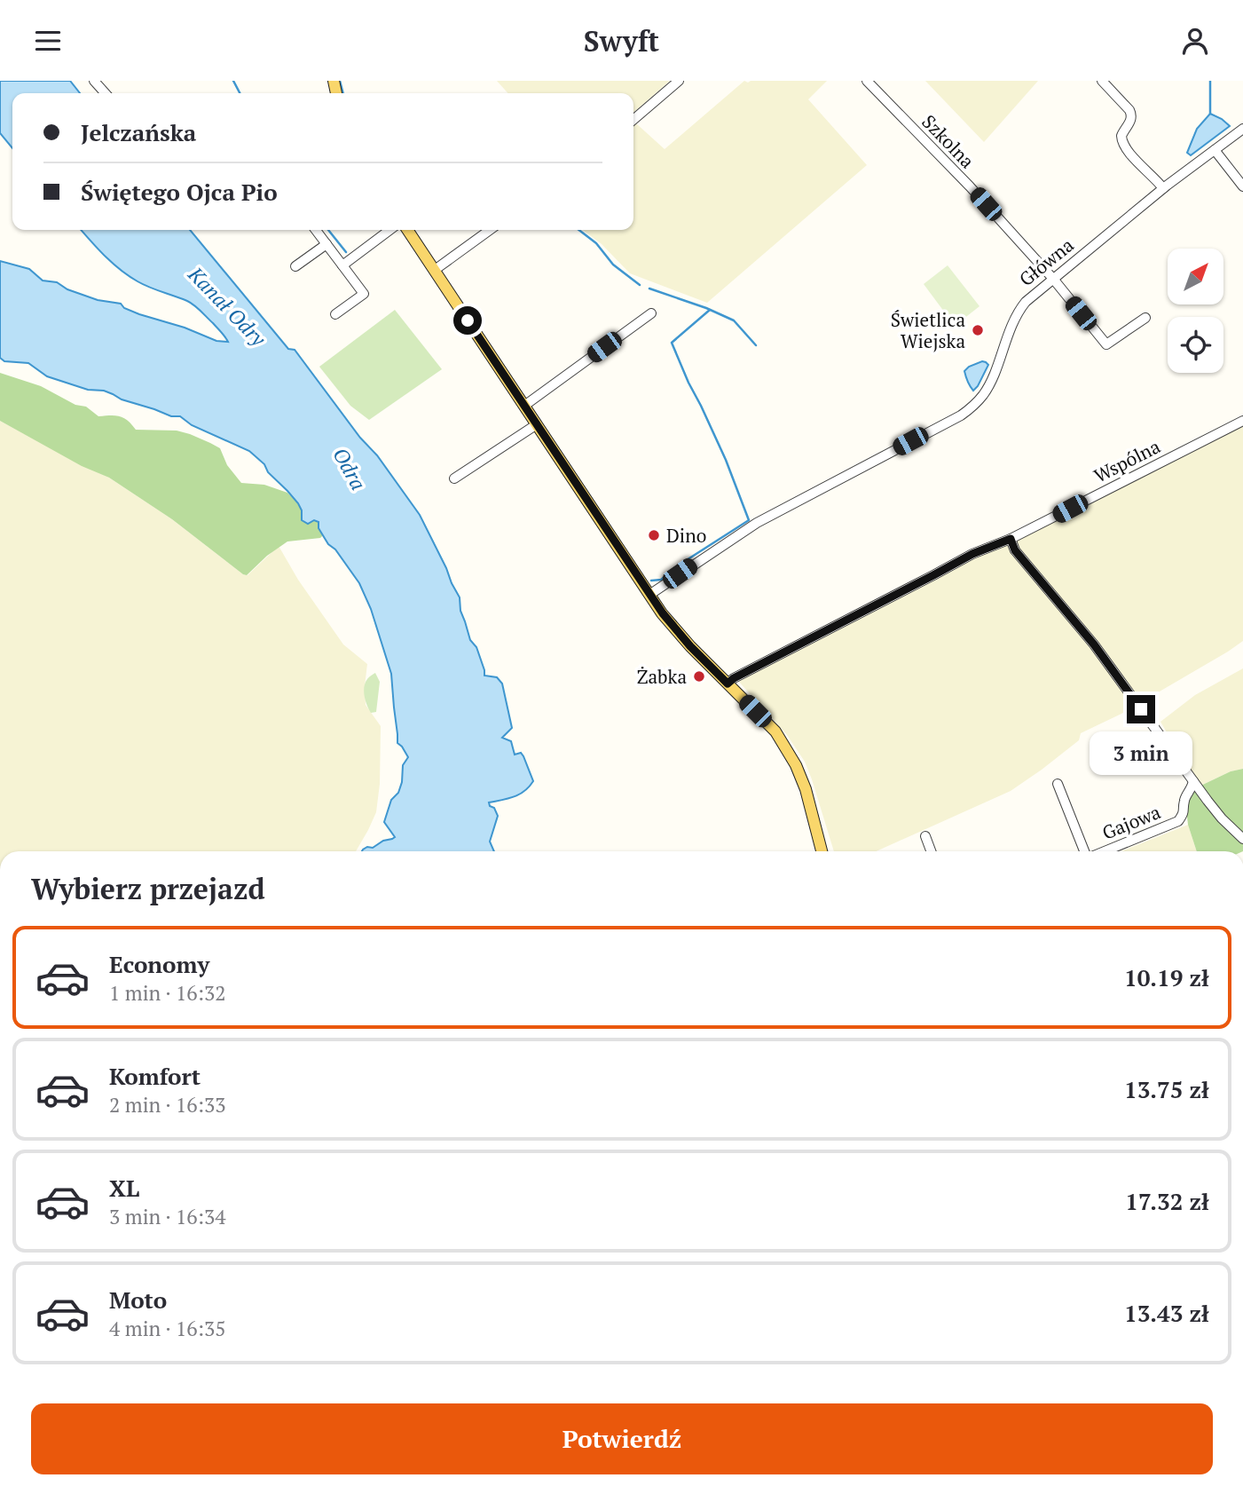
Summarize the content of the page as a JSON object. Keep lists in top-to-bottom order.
{
  "streets": {
    "street": [
      "Szkolna",
      "Główna",
      "Wspólna",
      "Gajowa"
    ]
  },
  "crossings": [
    ["Szkolna", "Główna"]
  ],
  "water": ["Kanał Odry", "Odra"],
  "places": ["Świetlica Wiejska", "Dino", "Żabka"],
  "north": "top right",
  "page": {
    "header": "Swyft",
    "banner": ["Jelczańska", "Świętego Ojca Pio"],
    "bubble": "3 min",
    "heading": "Wybierz przejazd",
    "list": [
      {
        "name": "Economy",
        "note": "1 min · 16:32",
        "value": "10.19 zł"
      },
      {
        "name": "Komfort",
        "note": "2 min · 16:33",
        "value": "13.75 zł"
      },
      {
        "name": "XL",
        "note": "3 min · 16:34",
        "value": "17.32 zł"
      },
      {
        "name": "Moto",
        "note": "4 min · 16:35",
        "value": "13.43 zł"
      }
    ],
    "buttons": "Potwierdź"
  }
}
